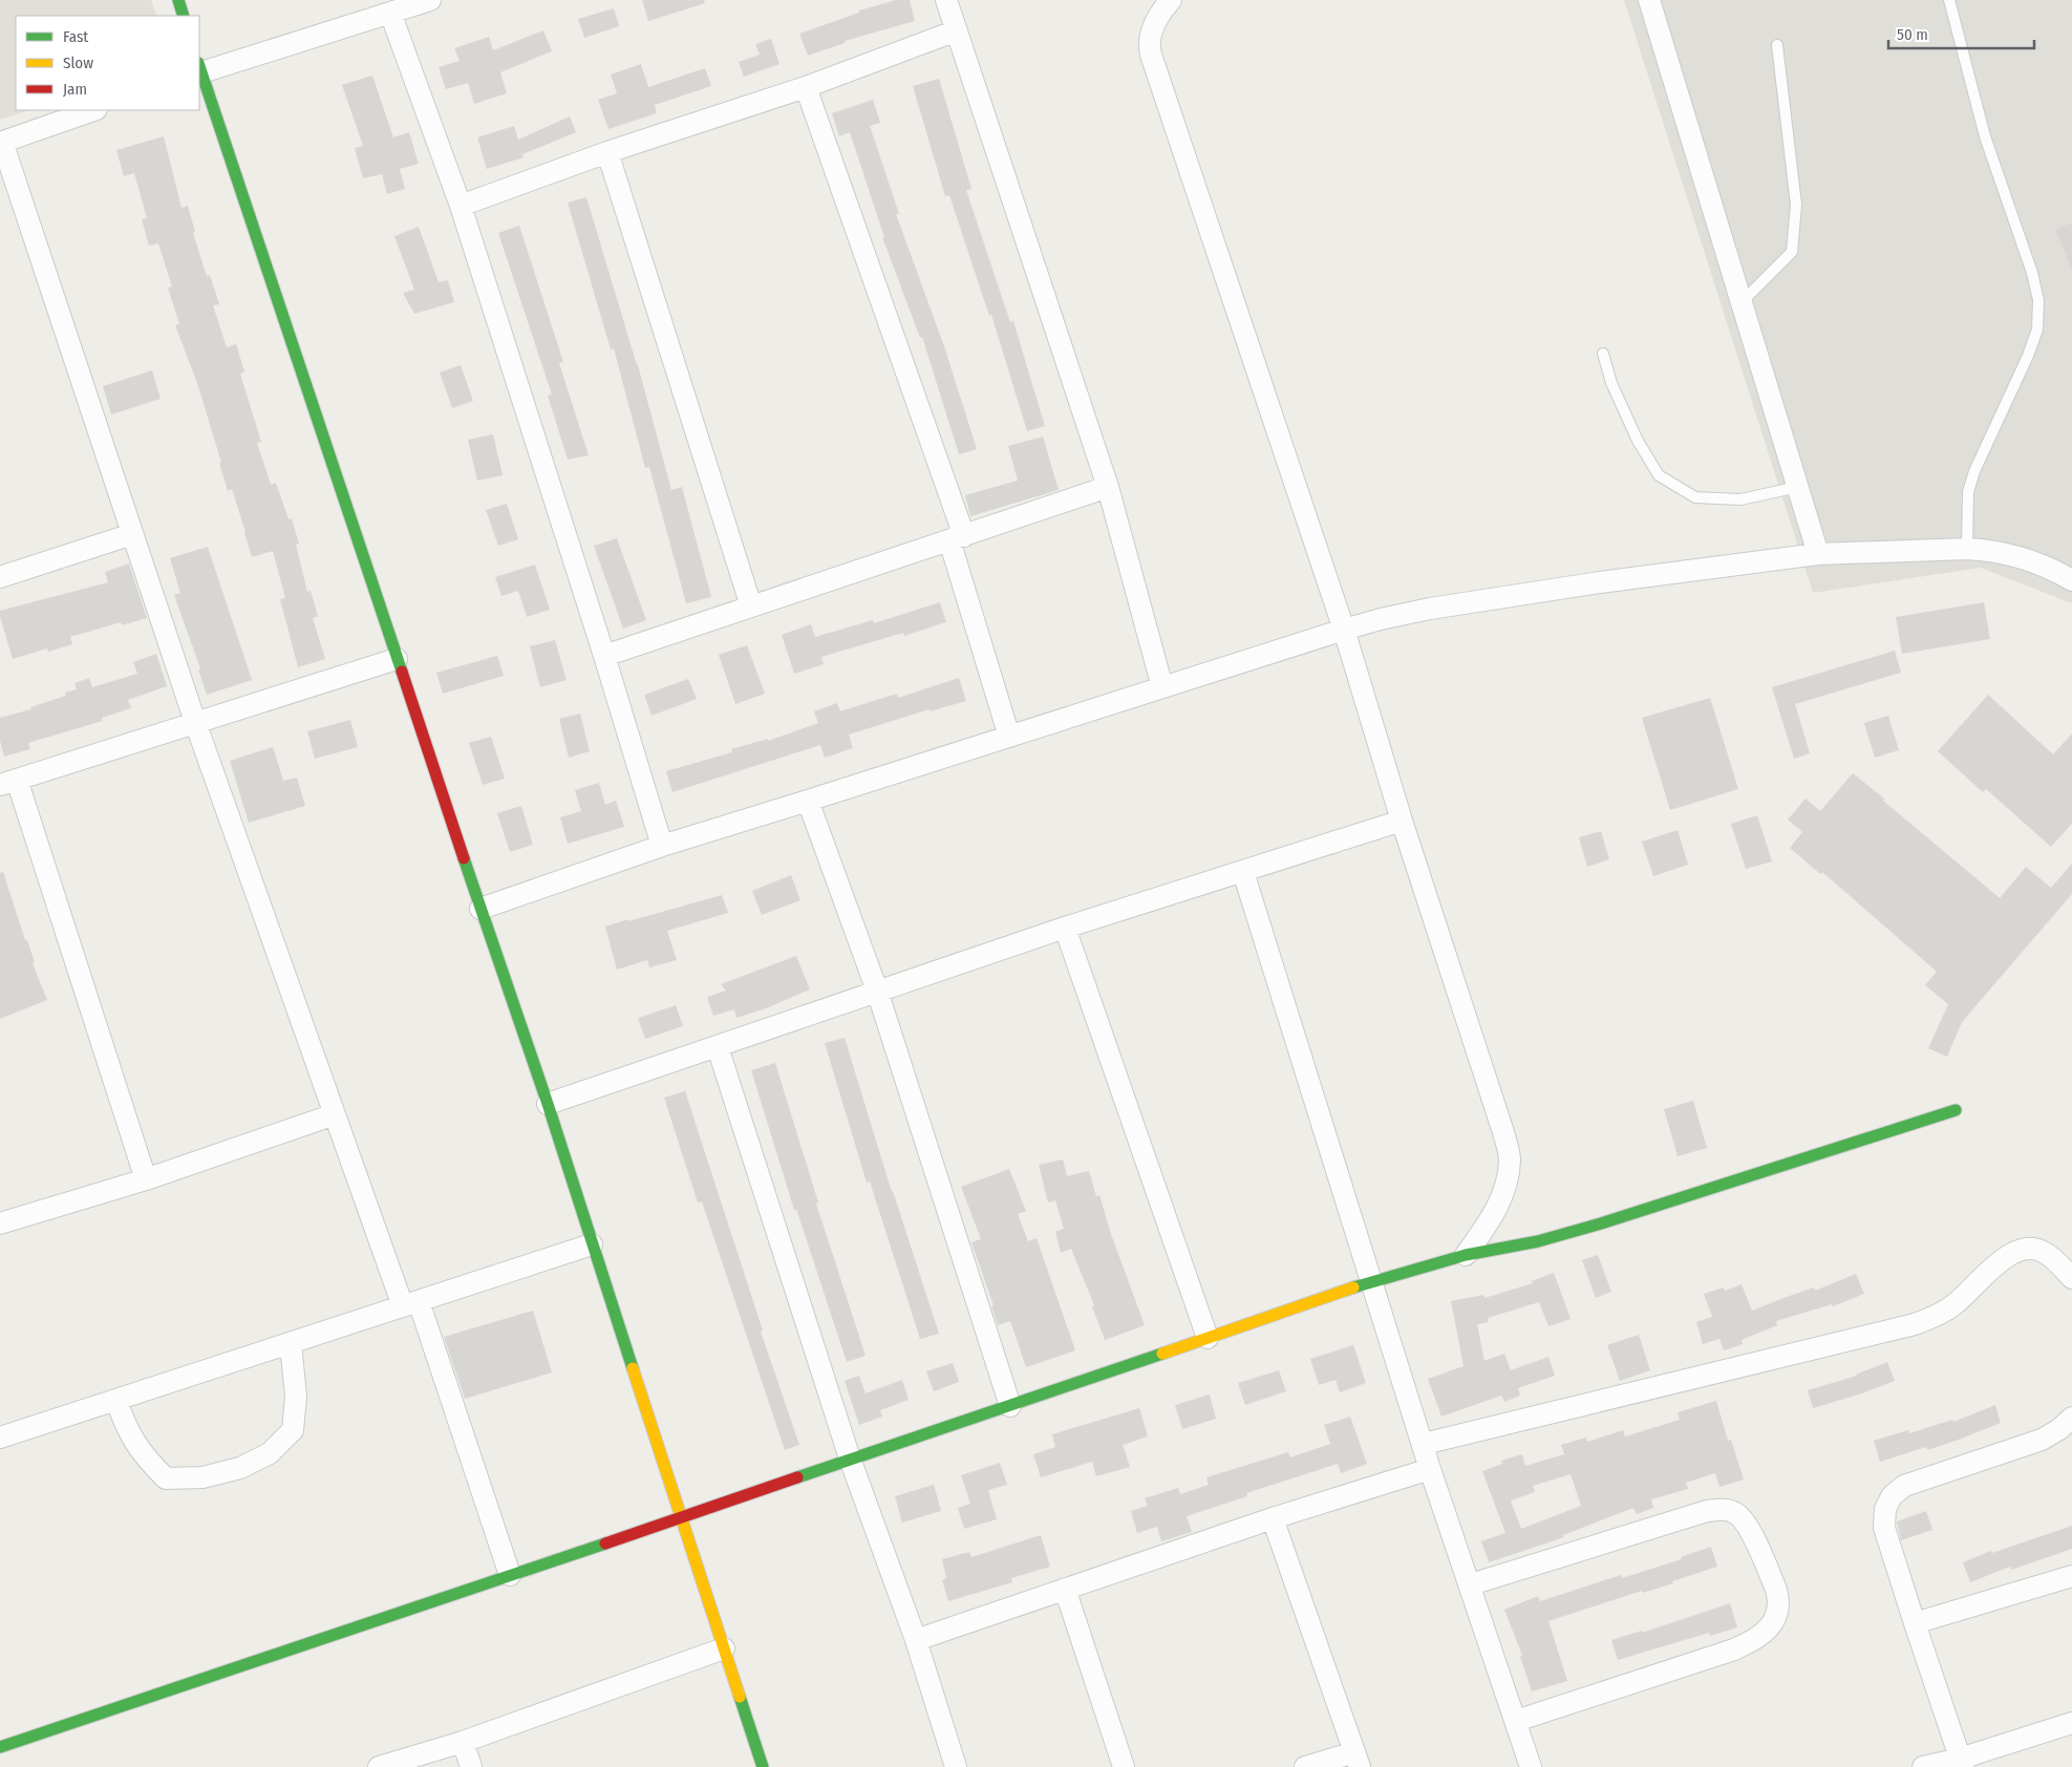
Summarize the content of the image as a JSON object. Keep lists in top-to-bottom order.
{
  "legend": ["Fast", "Slow", "Jam"],
  "scale_bar": "50 m"
}
